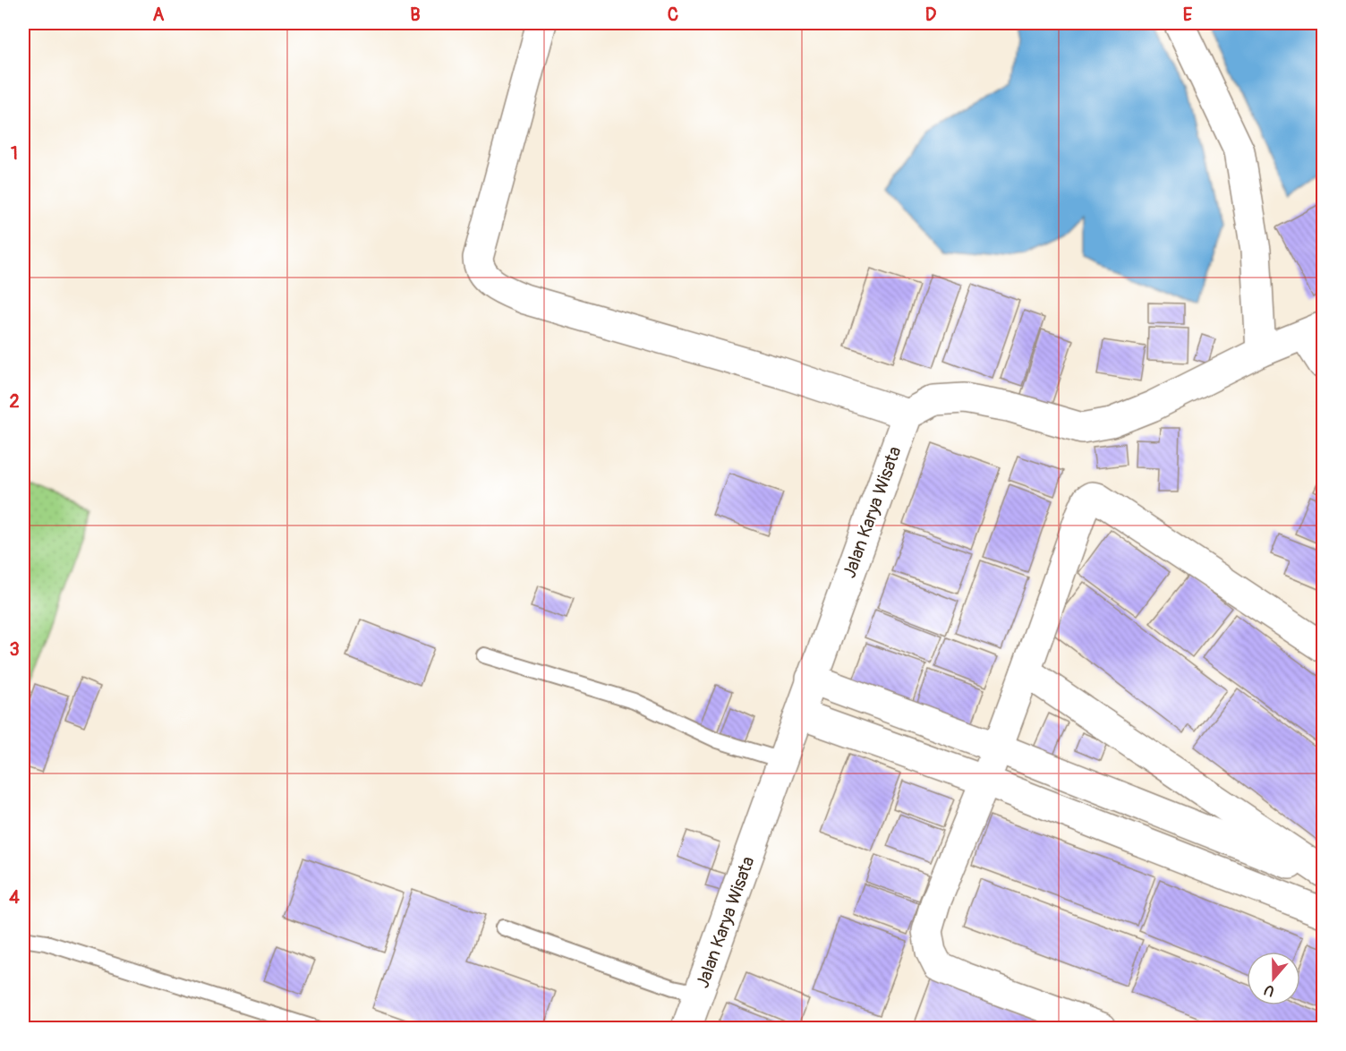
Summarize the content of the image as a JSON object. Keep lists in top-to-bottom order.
{
  "streets": {
    "street": ["Jalan Karya Wisata"]
  },
  "north": "bottom",
  "grid": {
    "columns": [
      "A",
      "B",
      "C",
      "D",
      "E"
    ],
    "rows": [
      "1",
      "2",
      "3",
      "4"
    ]
  }
}
